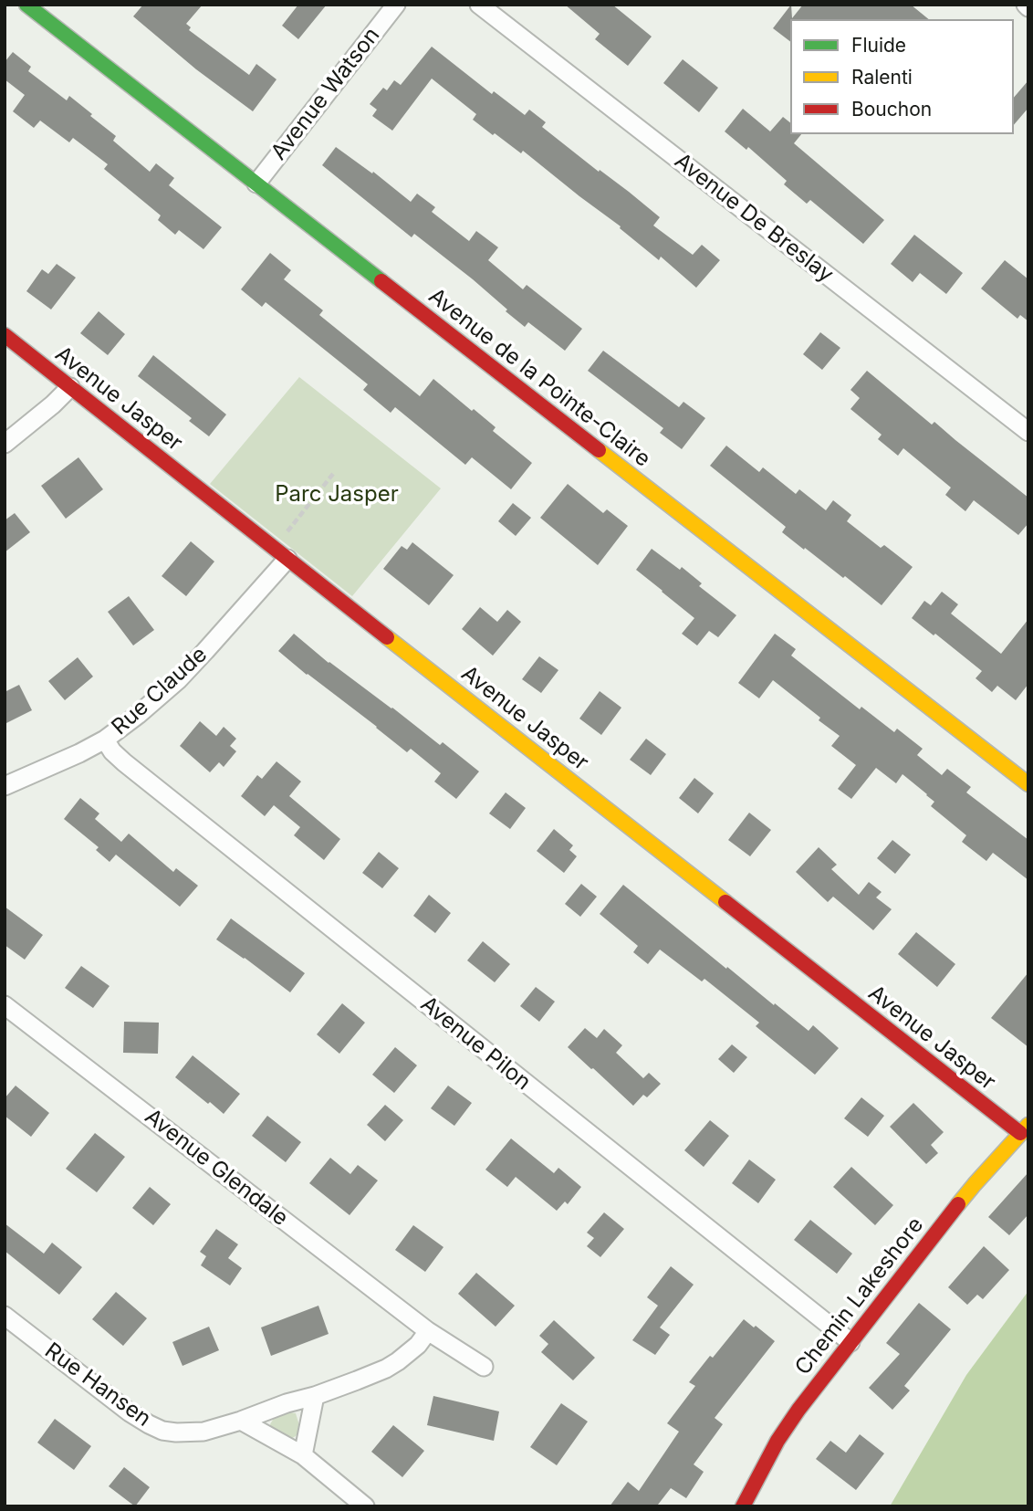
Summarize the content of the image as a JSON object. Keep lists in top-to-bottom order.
{
  "streets": {
    "street": [
      "Avenue Watson",
      "Avenue De Breslay",
      "Avenue de la Pointe-Claire",
      "Avenue Jasper",
      "Rue Claude",
      "Avenue Pilon",
      "Avenue Glendale",
      "Chemin Lakeshore",
      "Rue Hansen"
    ]
  },
  "crossings": [
    ["Avenue Watson", "Avenue de la Pointe-Claire"],
    ["Avenue Jasper", "Rue Claude"],
    ["Avenue Jasper", "Chemin Lakeshore"],
    ["Rue Claude", "Avenue Pilon"],
    ["Avenue Pilon", "Chemin Lakeshore"]
  ],
  "parks": ["Parc Jasper"],
  "legend": ["Fluide", "Ralenti", "Bouchon"]
}
